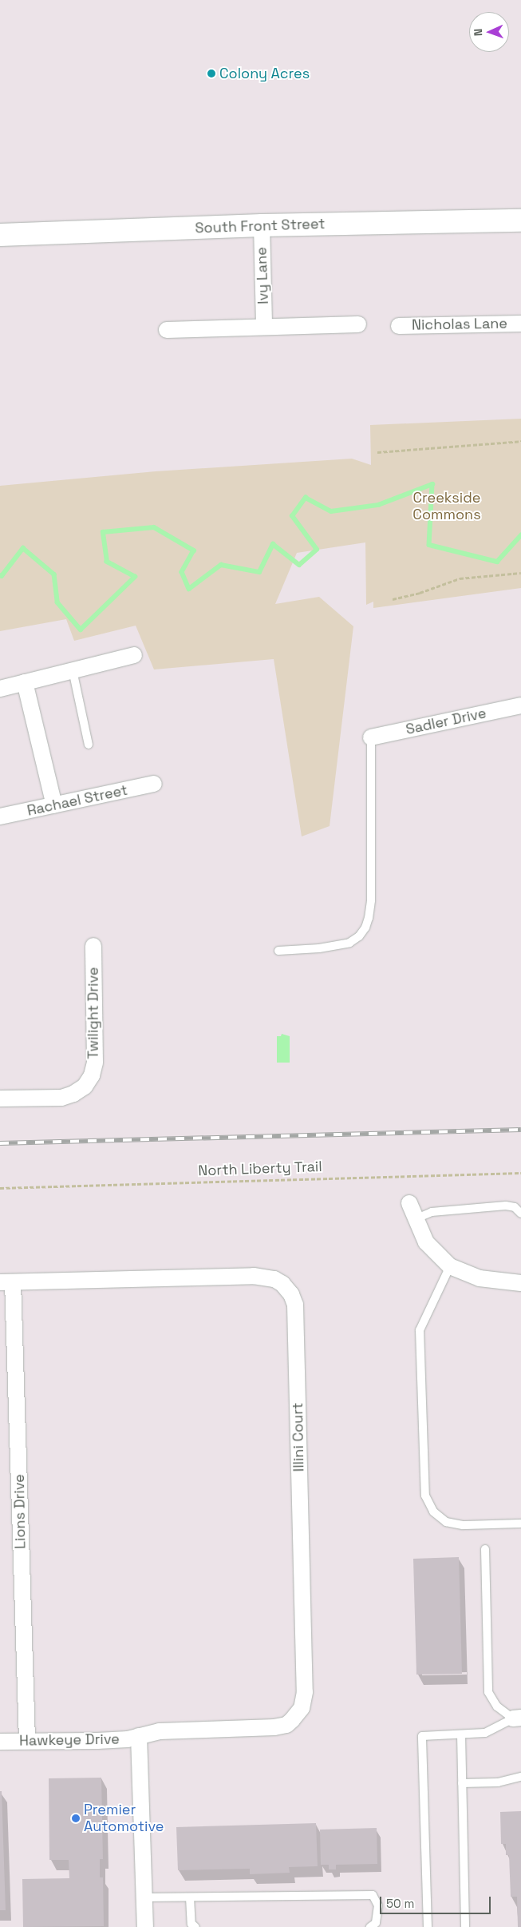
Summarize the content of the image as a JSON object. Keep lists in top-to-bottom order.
{
  "streets": {
    "street": [
      "South Front Street",
      "Ivy Lane",
      "Nicholas Lane",
      "Sadler Drive",
      "Rachael Street",
      "Twilight Drive",
      "Illini Court",
      "Lions Drive",
      "Hawkeye Drive"
    ],
    "path": ["North Liberty Trail"]
  },
  "crossings": [
    ["South Front Street", "Ivy Lane"],
    ["Illini Court", "Lions Drive"],
    ["Illini Court", "Hawkeye Drive"],
    ["Lions Drive", "Hawkeye Drive"]
  ],
  "parks": ["Creekside Commons"],
  "places": ["Colony Acres", "Premier Automotive"],
  "scale_bar": "50 m",
  "north": "left"
}
